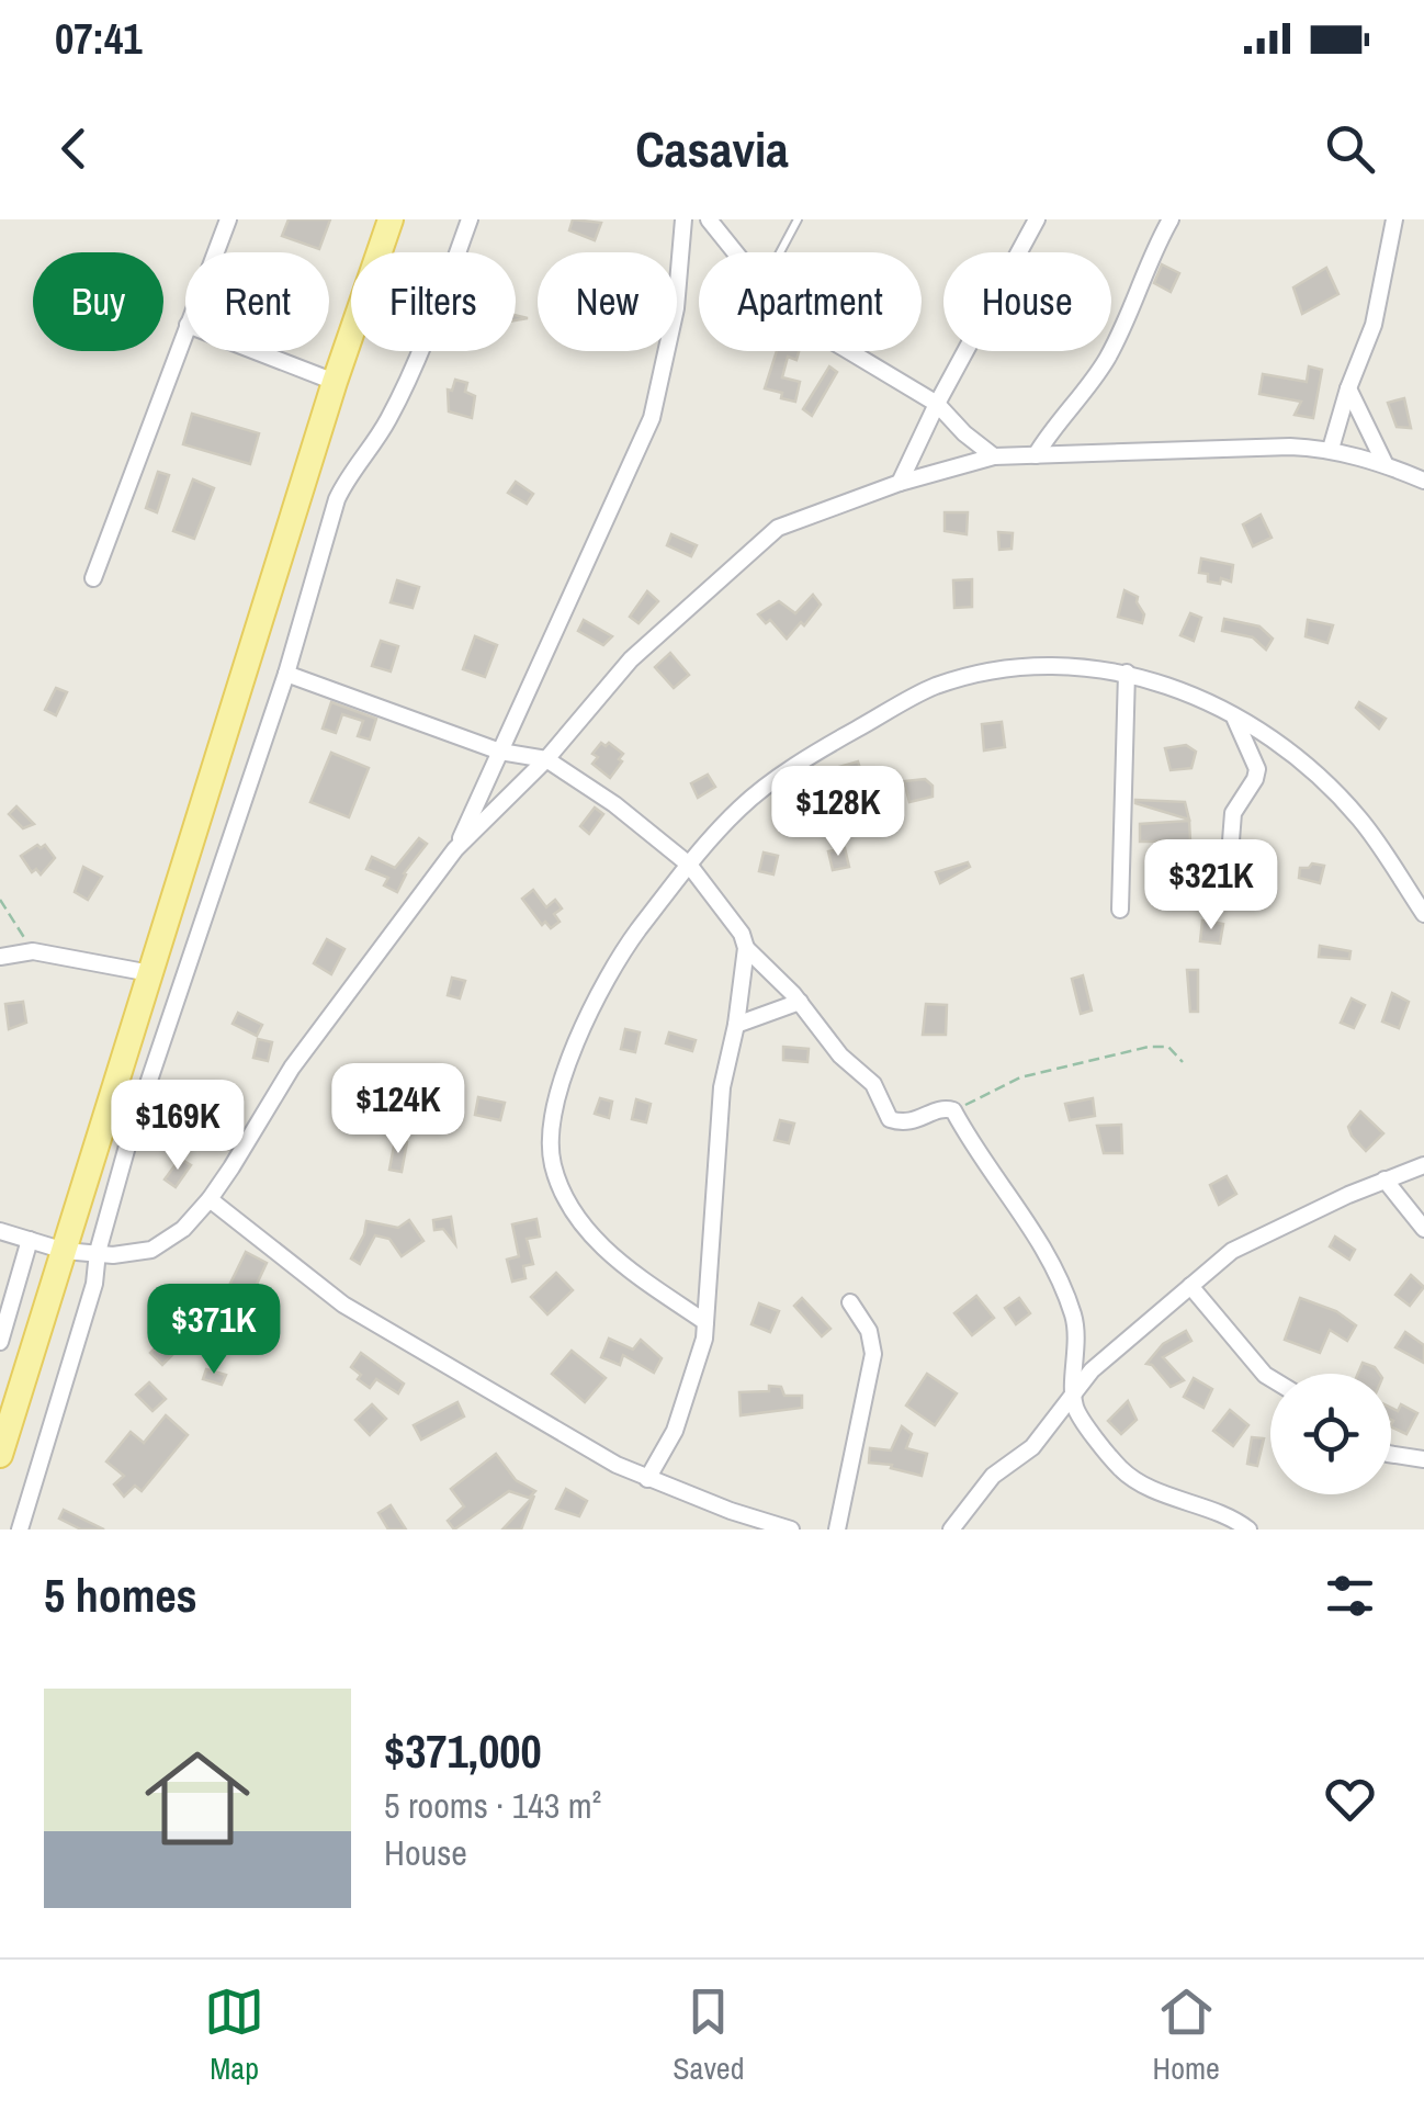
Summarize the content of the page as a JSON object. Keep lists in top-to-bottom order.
{
  "page": {
    "status": "07:41",
    "header": "Casavia",
    "chip": [
      "Buy",
      "Rent",
      "Filters",
      "New",
      "Apartment",
      "House"
    ],
    "price": [
      "$128K",
      "$321K",
      "$124K",
      "$169K",
      "$371K"
    ],
    "heading": "5 homes",
    "list": [
      {
        "name": "$371,000",
        "note": "5 rooms · 143 m² · House"
      }
    ],
    "tabs": ["Map", "Saved", "Home"]
  }
}
